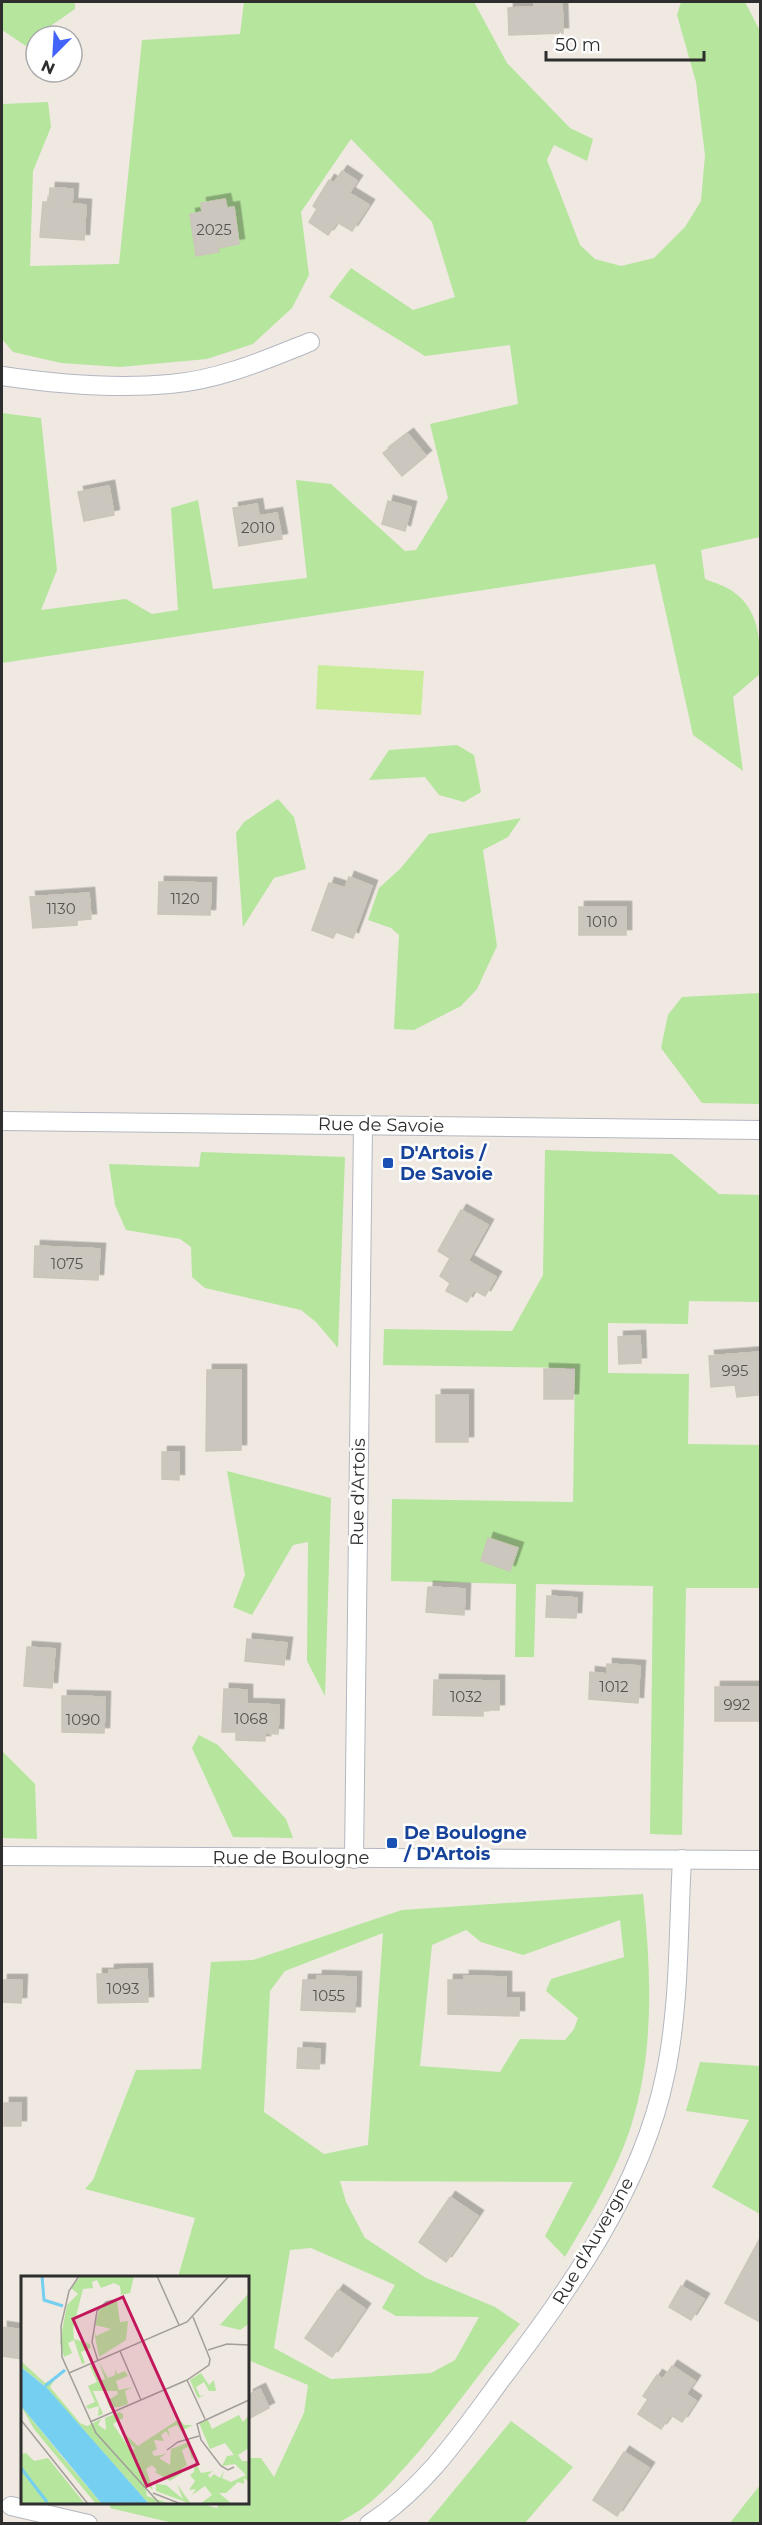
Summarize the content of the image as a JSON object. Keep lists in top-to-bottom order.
{
  "streets": {
    "street": [
      "Rue de Savoie",
      "Rue d'Artois",
      "Rue de Boulogne",
      "Rue d'Auvergne"
    ]
  },
  "crossings": [
    ["Rue de Savoie", "Rue d'Artois"],
    ["Rue d'Artois", "Rue de Boulogne"],
    ["Rue de Boulogne", "Rue d'Auvergne"]
  ],
  "places": {
    "transit": ["D'Artois / De Savoie", "De Boulogne / D'Artois"]
  },
  "house_numbers": [
    "2025",
    "2010",
    "1120",
    "1130",
    "1010",
    "1075",
    "995",
    "1012",
    "1032",
    "992",
    "1068",
    "1090",
    "1093",
    "1055"
  ],
  "scale_bar": "50 m",
  "north": "bottom left"
}
